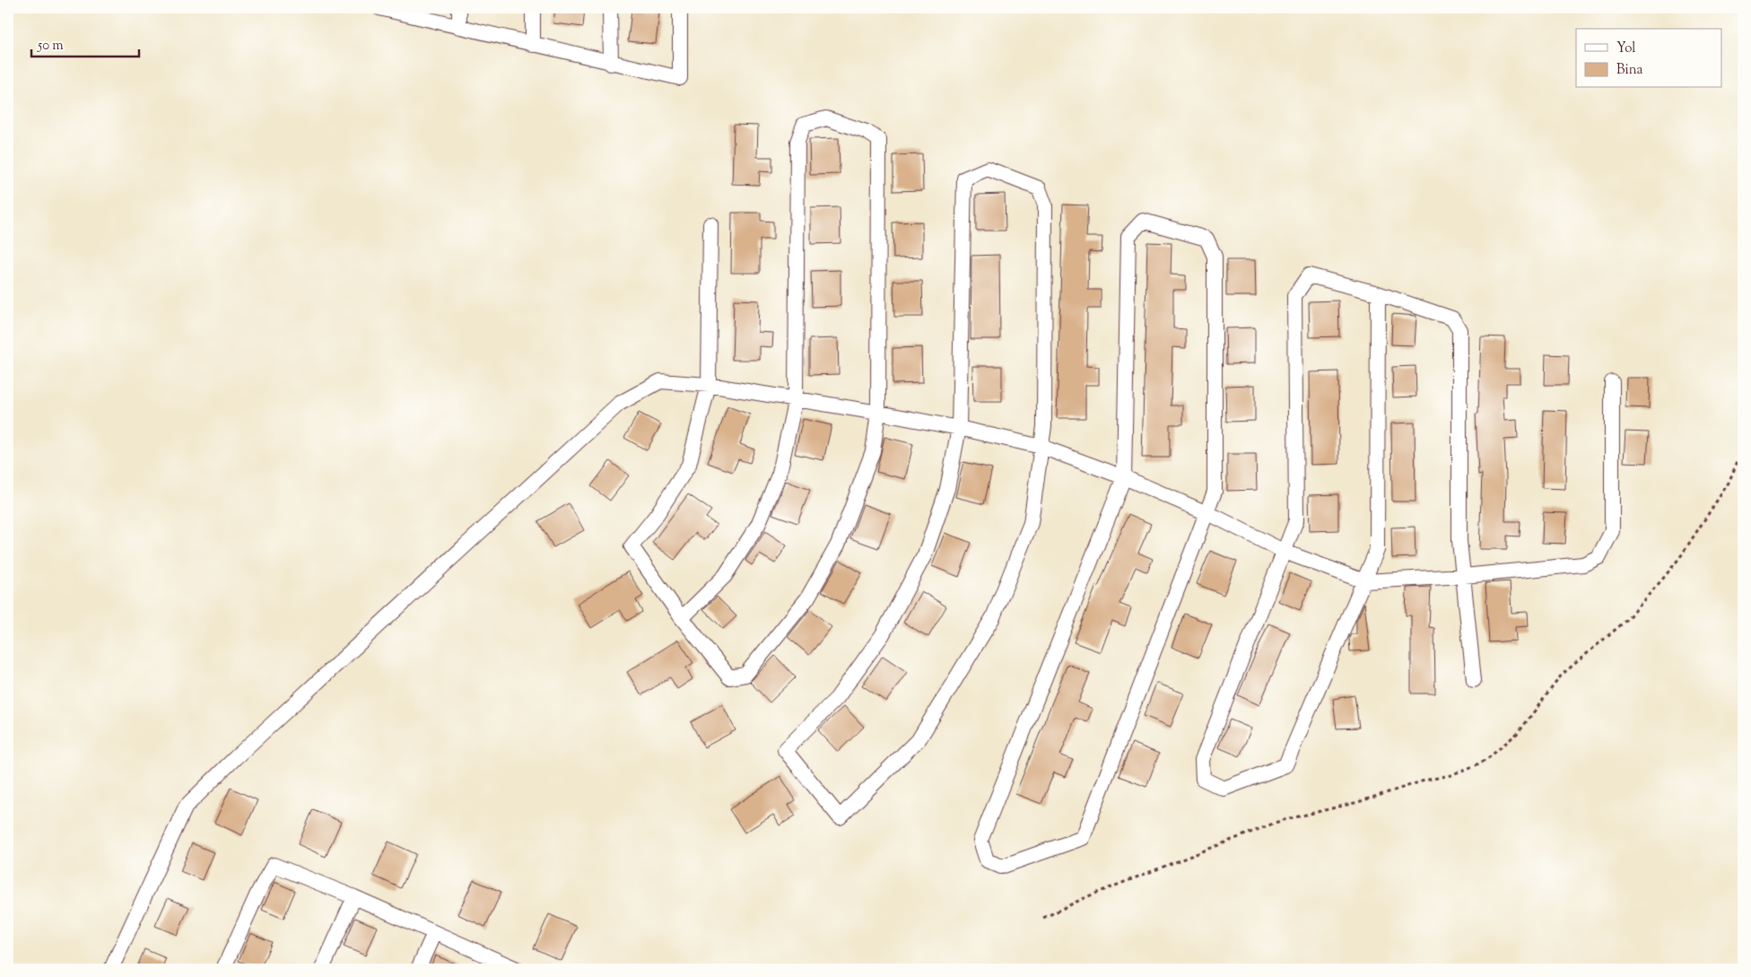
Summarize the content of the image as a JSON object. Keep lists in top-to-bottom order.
{
  "legend": ["Yol", "Bina"],
  "scale_bar": "50 m"
}
